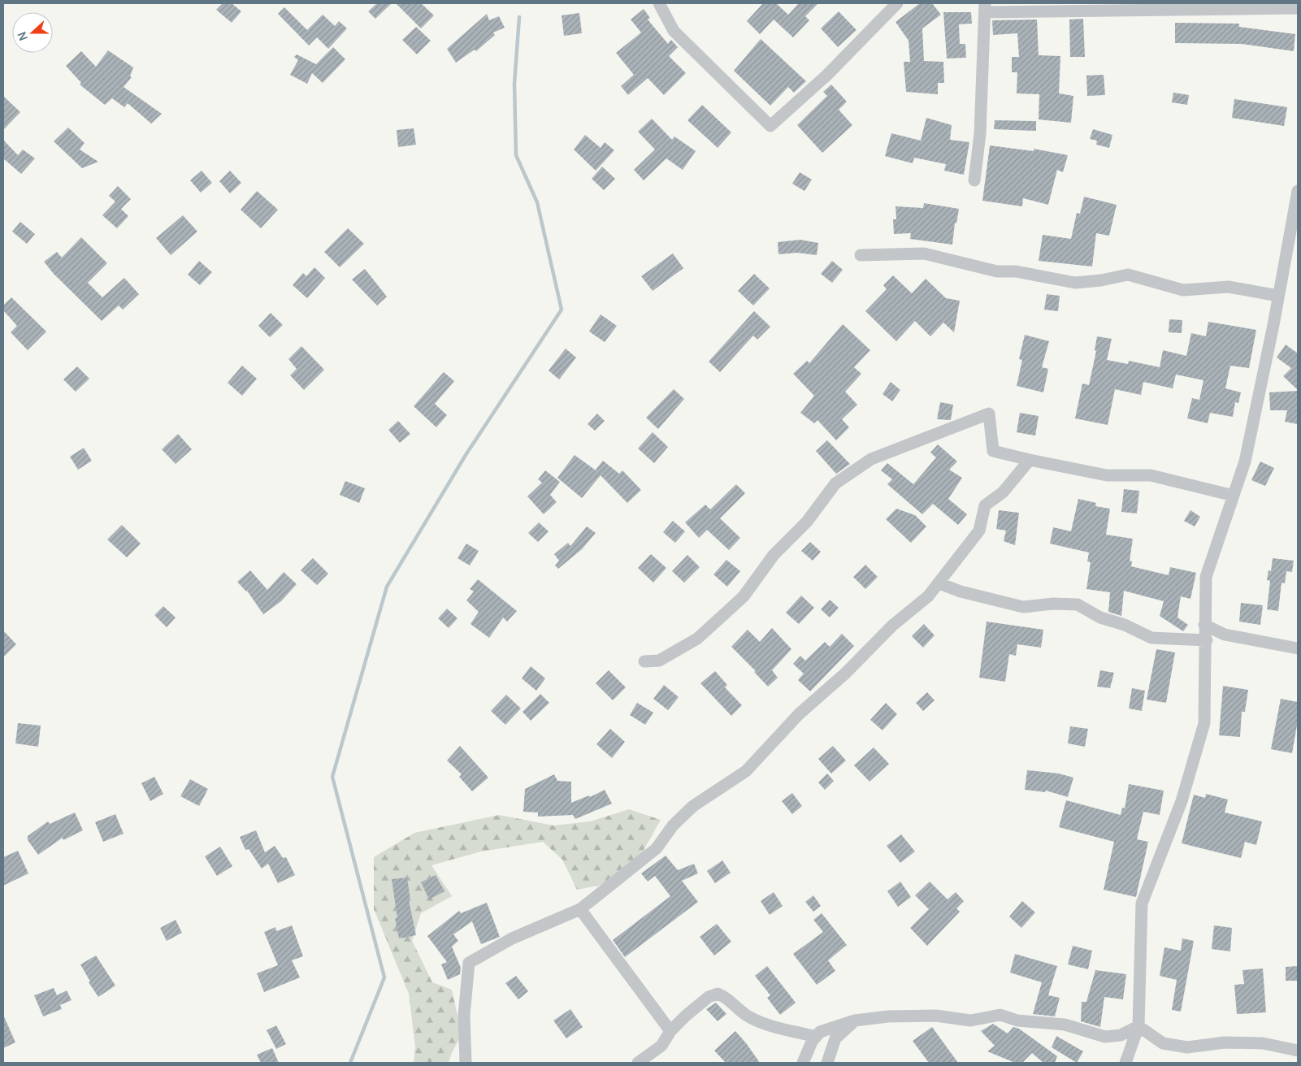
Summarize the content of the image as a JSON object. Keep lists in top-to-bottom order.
{
  "north": "left"
}
